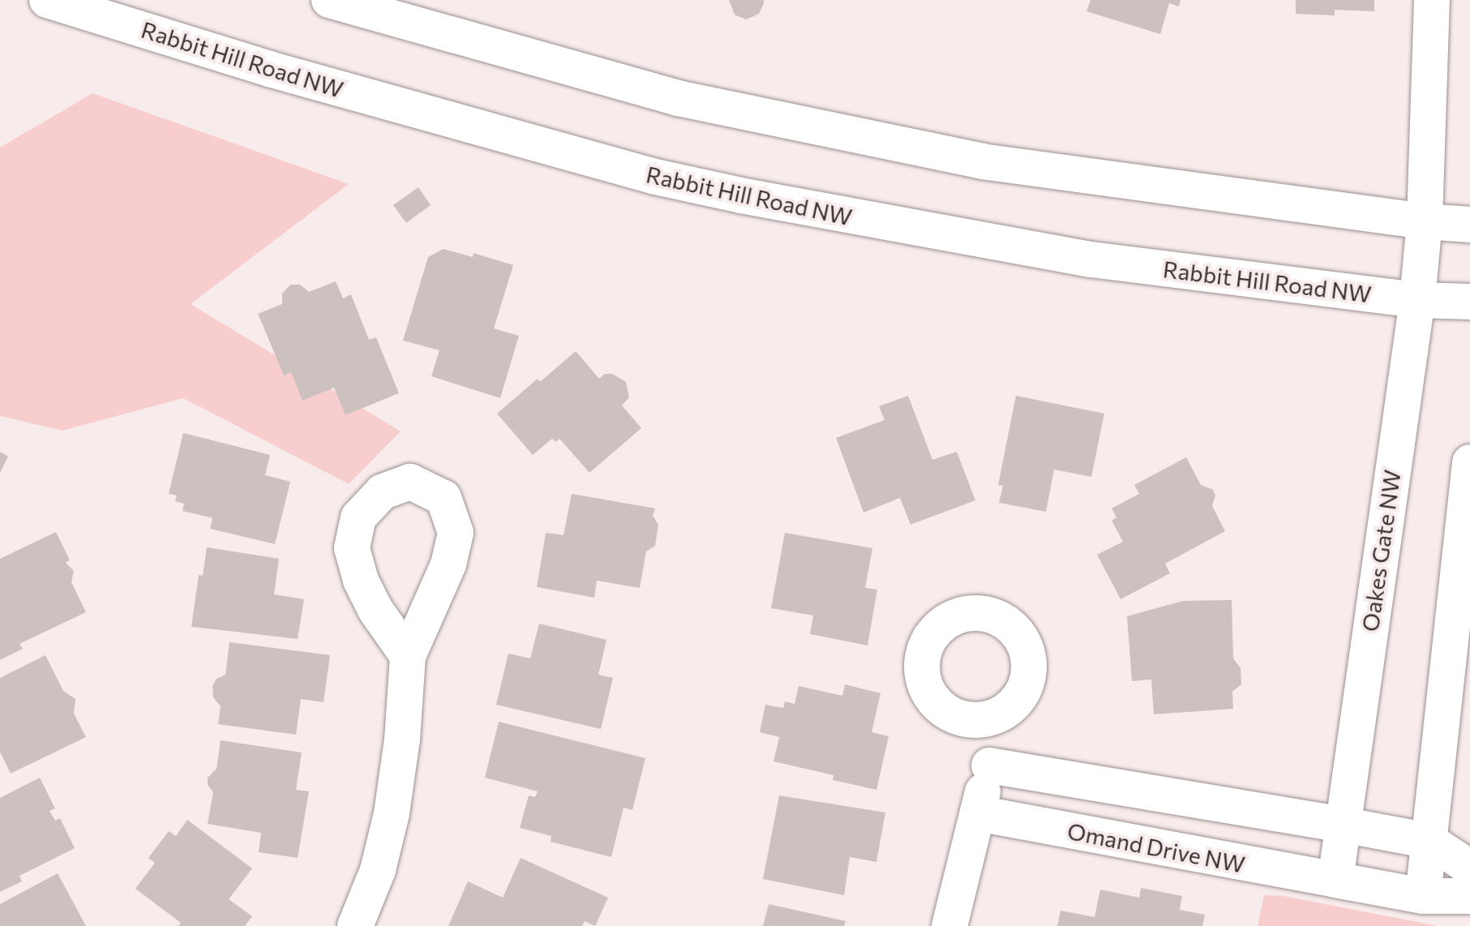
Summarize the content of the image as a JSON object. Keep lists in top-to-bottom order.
{
  "streets": {
    "street": ["Rabbit Hill Road NW", "Oakes Gate NW", "Omand Drive NW"]
  },
  "crossings": [
    ["Rabbit Hill Road NW", "Oakes Gate NW"],
    ["Oakes Gate NW", "Omand Drive NW"]
  ]
}
